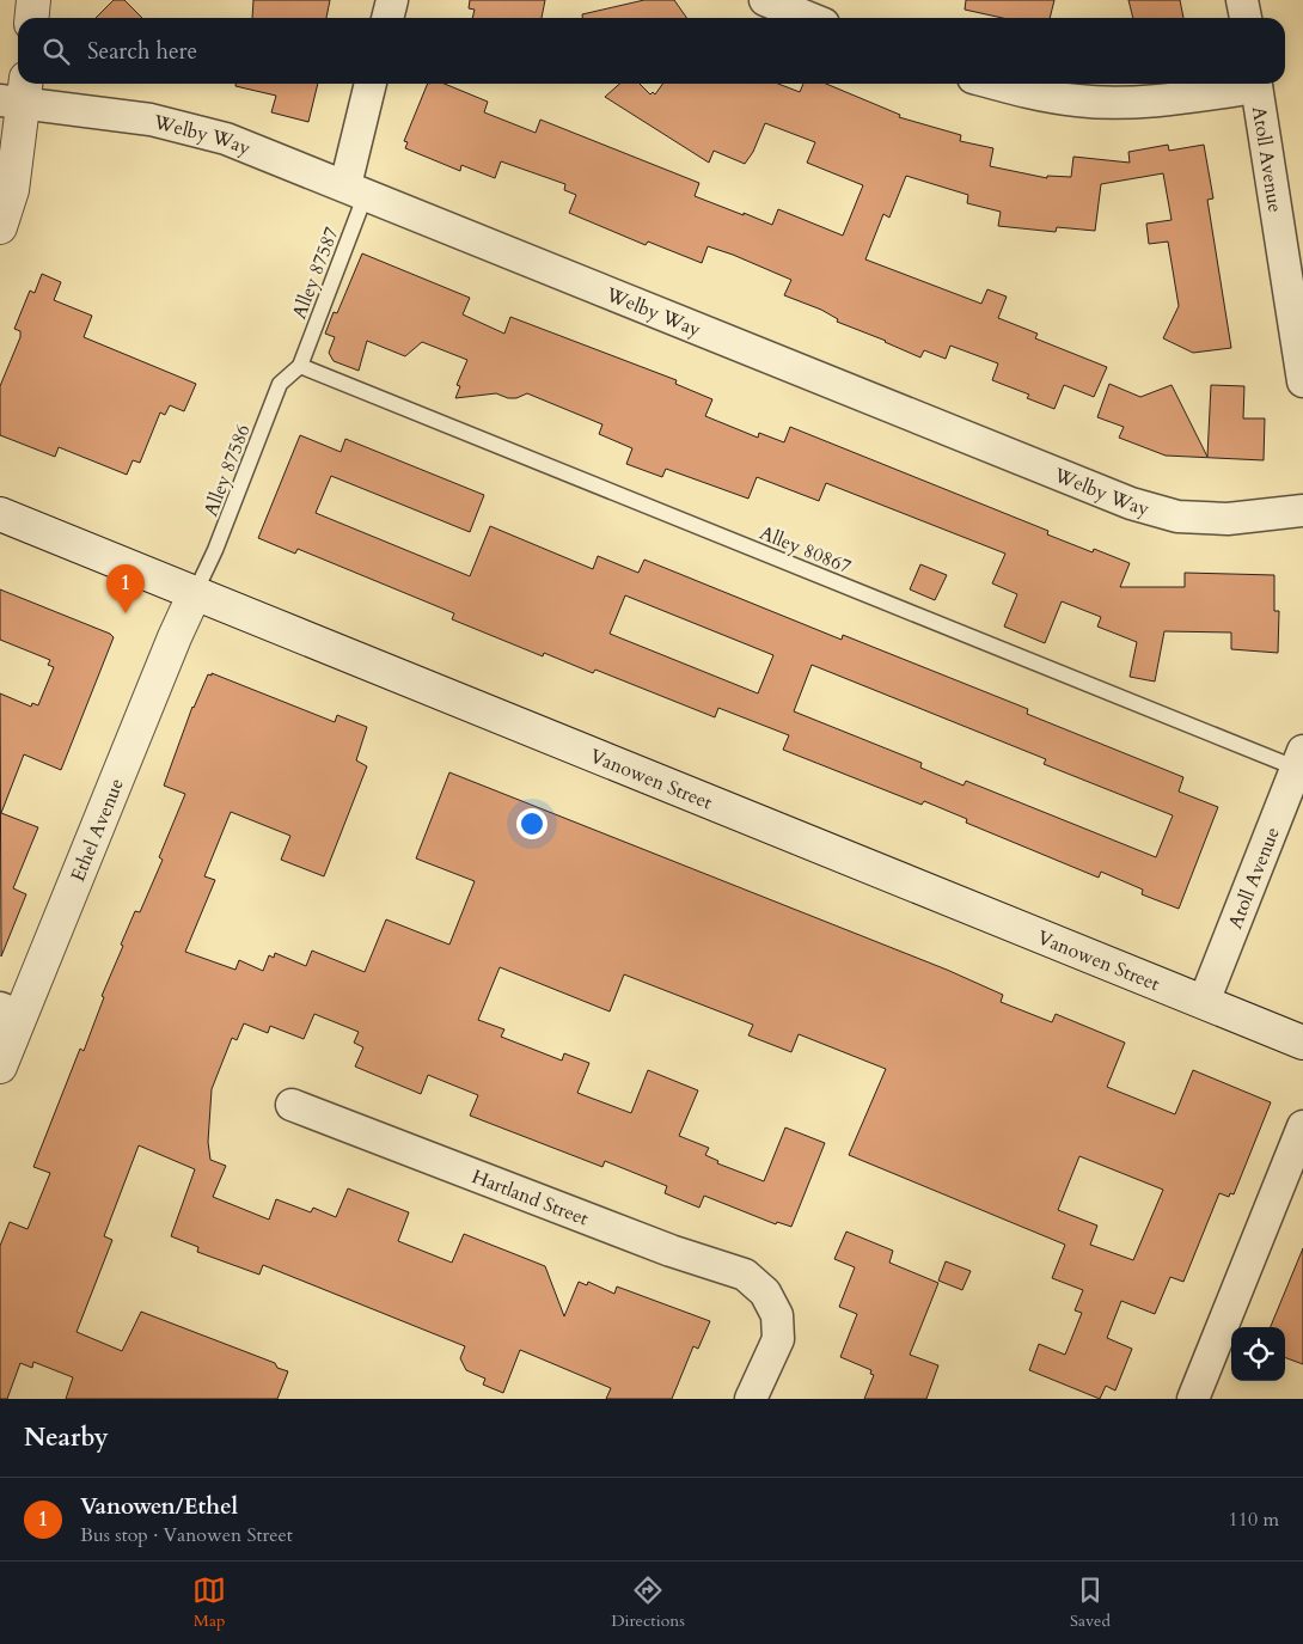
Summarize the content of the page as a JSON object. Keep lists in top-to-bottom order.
{
  "streets": {
    "main road": ["Vanowen Street", "Ethel Avenue"],
    "street": ["Welby Way", "Atoll Avenue", "Hartland Street"],
    "lane": ["Alley 87587", "Alley 87586", "Alley 80867"]
  },
  "crossings": [
    ["Welby Way", "Alley 87587"],
    ["Atoll Avenue", "Alley 80867"],
    ["Atoll Avenue", "Vanowen Street"],
    ["Alley 87587", "Alley 87586"],
    ["Alley 87587", "Alley 80867"],
    ["Alley 87586", "Alley 80867"],
    ["Alley 87586", "Vanowen Street"],
    ["Alley 87586", "Ethel Avenue"],
    ["Vanowen Street", "Ethel Avenue"]
  ],
  "page": {
    "search": "Search here",
    "pins": "1",
    "heading": "Nearby",
    "list": [
      {
        "mark": "1",
        "name": "Vanowen/Ethel",
        "note": "Bus stop · Vanowen Street",
        "value": "110 m"
      }
    ],
    "nav": ["Map", "Directions", "Saved"]
  }
}
